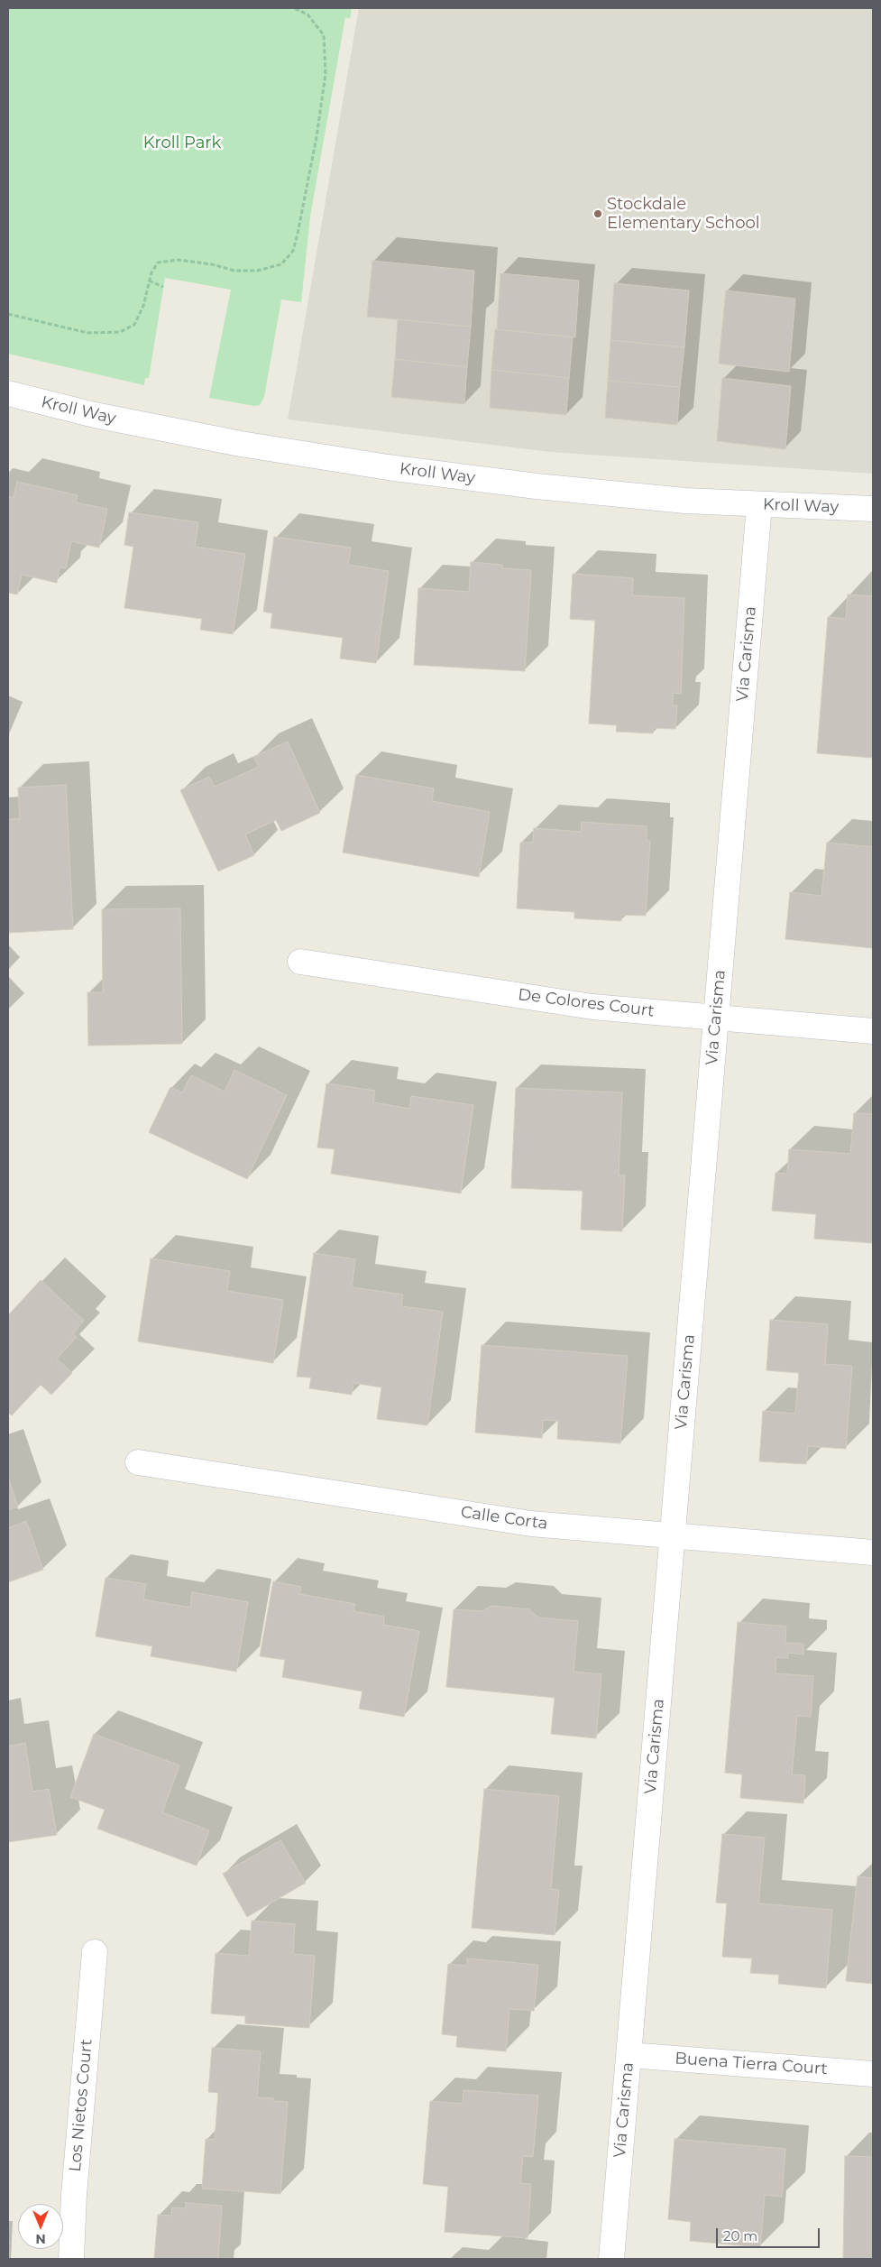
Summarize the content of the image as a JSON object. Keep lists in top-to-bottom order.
{
  "streets": {
    "street": [
      "Kroll Way",
      "Via Carisma",
      "De Colores Court",
      "Calle Corta",
      "Buena Tierra Court",
      "Los Nietos Court"
    ]
  },
  "crossings": [
    ["Kroll Way", "Via Carisma"],
    ["Via Carisma", "De Colores Court"],
    ["Via Carisma", "Calle Corta"],
    ["Via Carisma", "Buena Tierra Court"]
  ],
  "parks": ["Kroll Park"],
  "places": ["Stockdale Elementary School"],
  "scale_bar": "20 m",
  "north": "bottom"
}
